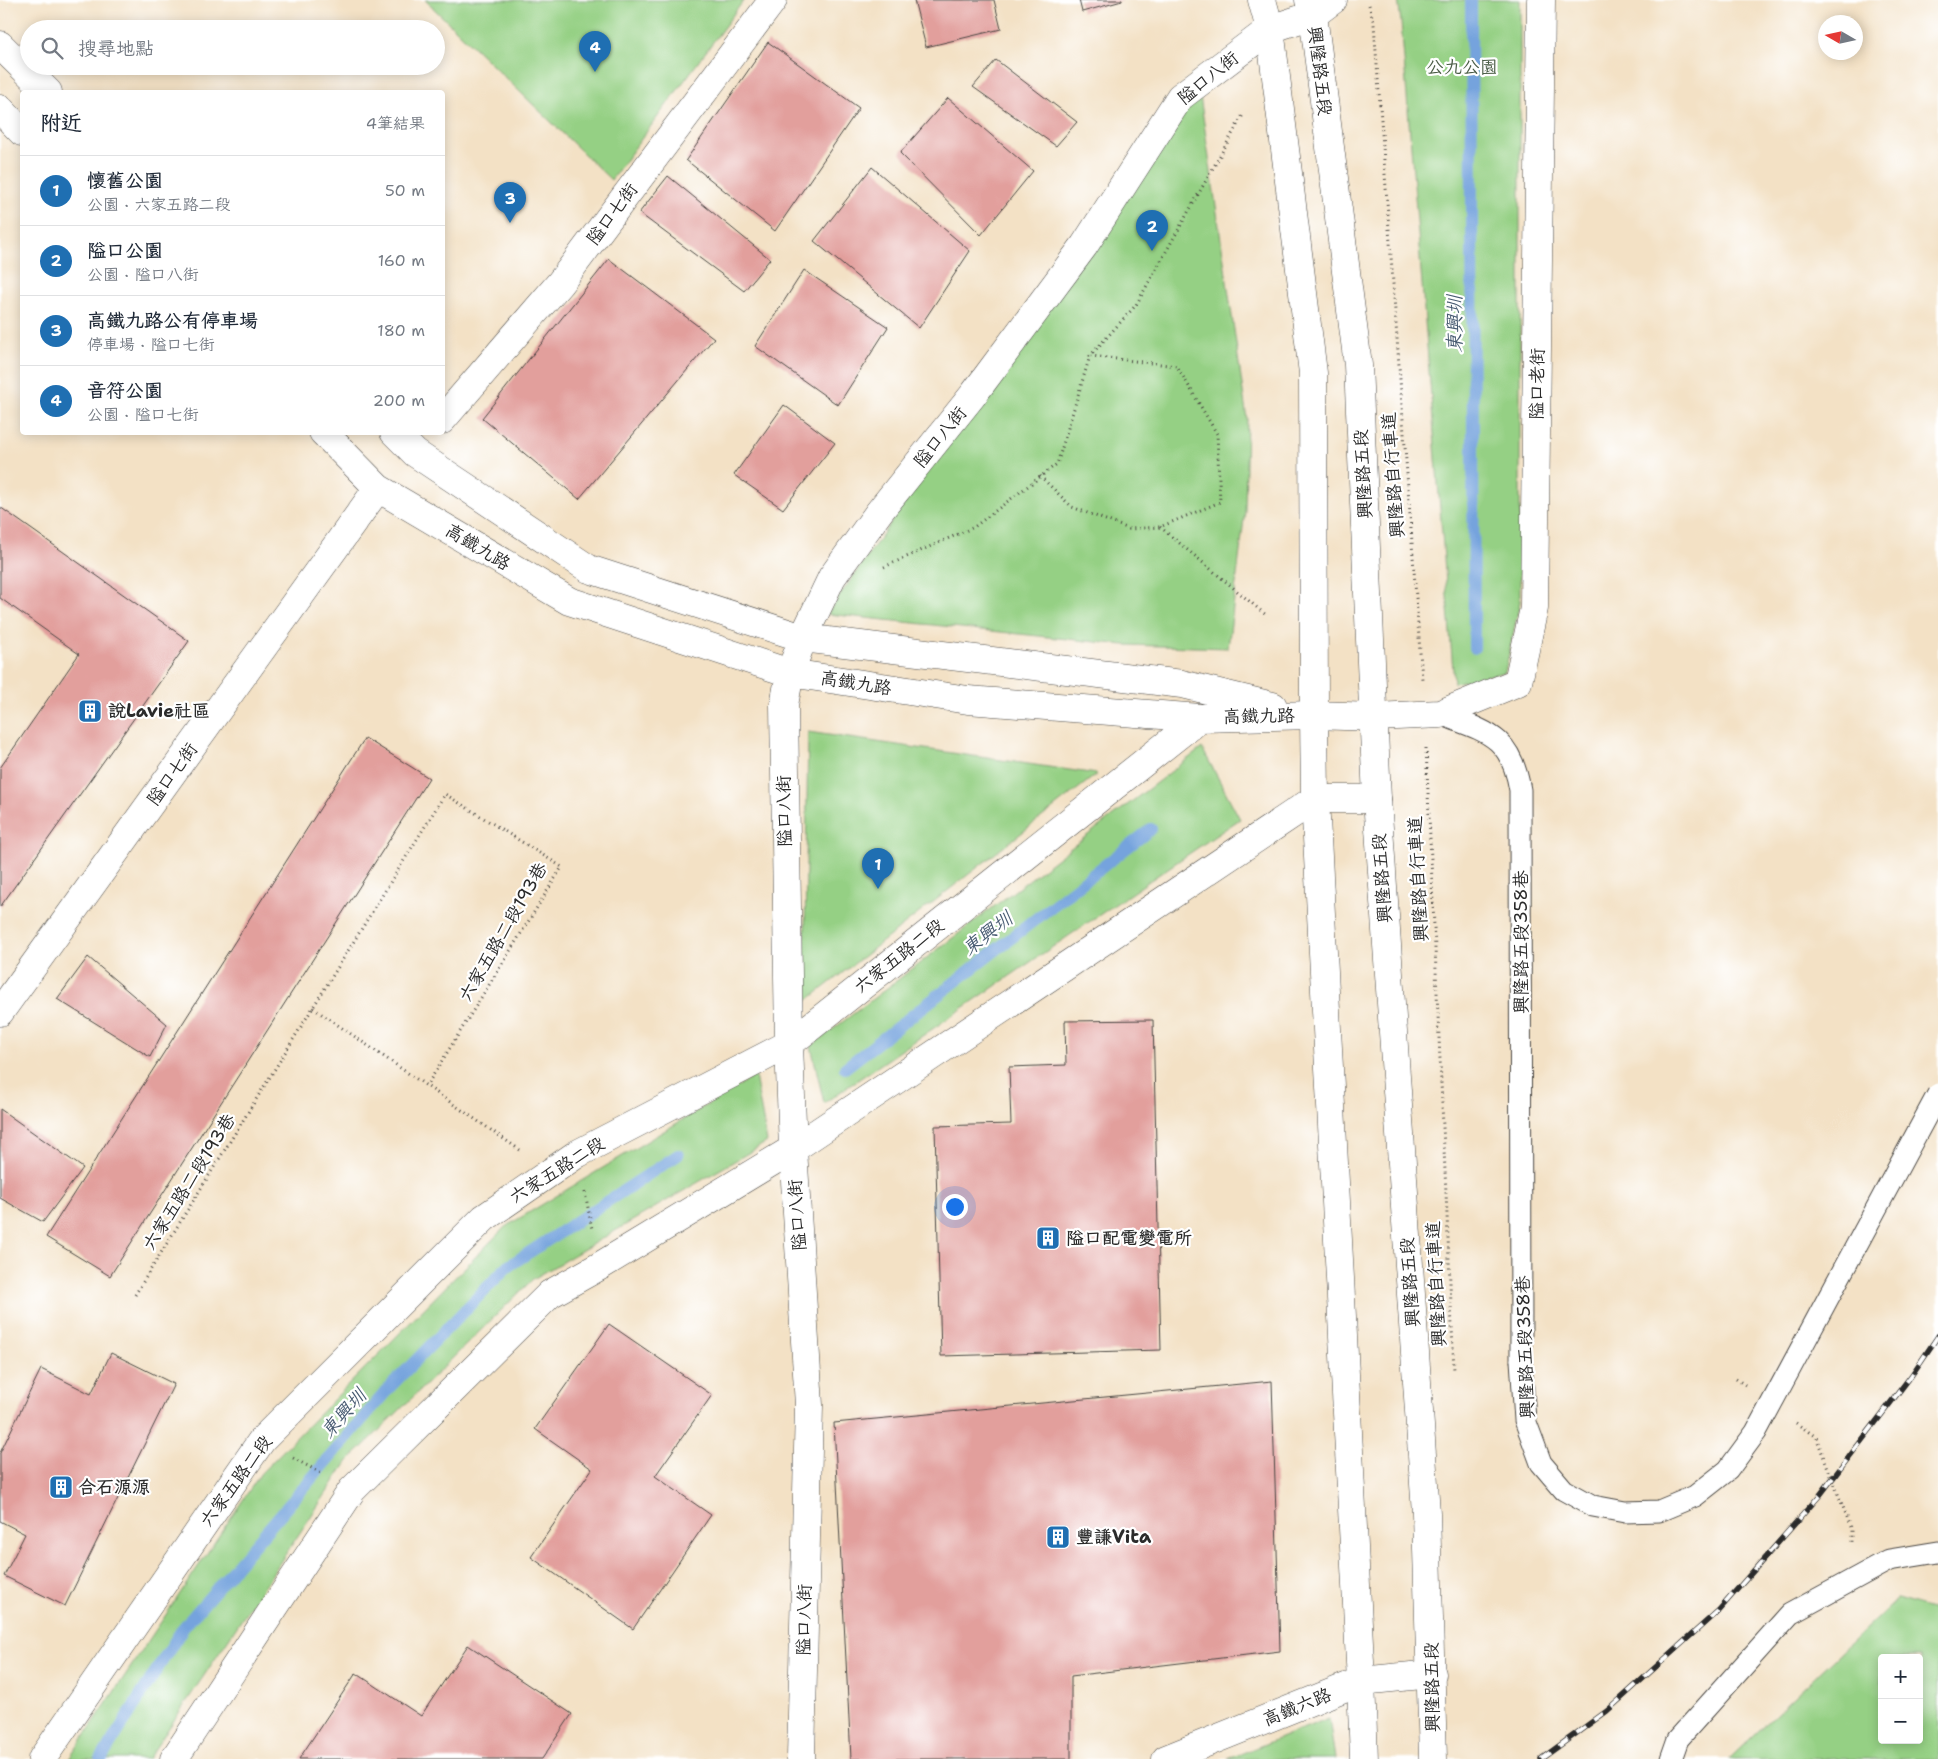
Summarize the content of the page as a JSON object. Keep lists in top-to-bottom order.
{
  "streets": {
    "street": [
      "興隆路五段",
      "隘口八街",
      "隘口七街",
      "隘口老街",
      "高鐵九路",
      "六家五路二段",
      "高鐵六路"
    ],
    "lane": ["興隆路五段358巷"],
    "path": ["興隆路自行車道", "六家五路二段193巷"]
  },
  "crossings": [
    ["興隆路五段", "隘口八街"],
    ["興隆路五段", "隘口老街"],
    ["興隆路五段", "高鐵六路"],
    ["隘口八街", "高鐵九路"],
    ["隘口八街", "六家五路二段"],
    ["隘口七街", "高鐵九路"],
    ["隘口老街", "興隆路自行車道"],
    ["隘口老街", "高鐵九路"],
    ["隘口老街", "興隆路五段358巷"],
    ["興隆路自行車道", "興隆路五段358巷"],
    ["高鐵九路", "六家五路二段"]
  ],
  "water": ["東興圳"],
  "parks": ["公九公園"],
  "places": {
    "building": [
      "說Lavie社區",
      "隘口配電變電所",
      "合石源源",
      "豐謙Vita"
    ]
  },
  "north": "left",
  "page": {
    "search": "搜尋地點",
    "pins": [
      "4",
      "3",
      "2",
      "1"
    ],
    "heading": ["附近", "4筆結果"],
    "list": [
      {
        "mark": "1",
        "name": "懷舊公園",
        "note": "公園 · 六家五路二段",
        "value": "50 m"
      },
      {
        "mark": "2",
        "name": "隘口公園",
        "note": "公園 · 隘口八街",
        "value": "160 m"
      },
      {
        "mark": "3",
        "name": "高鐵九路公有停車場",
        "note": "停車場 · 隘口七街",
        "value": "180 m"
      },
      {
        "mark": "4",
        "name": "音符公園",
        "note": "公園 · 隘口七街",
        "value": "200 m"
      }
    ],
    "map_buttons": ["+", "−"]
  }
}
